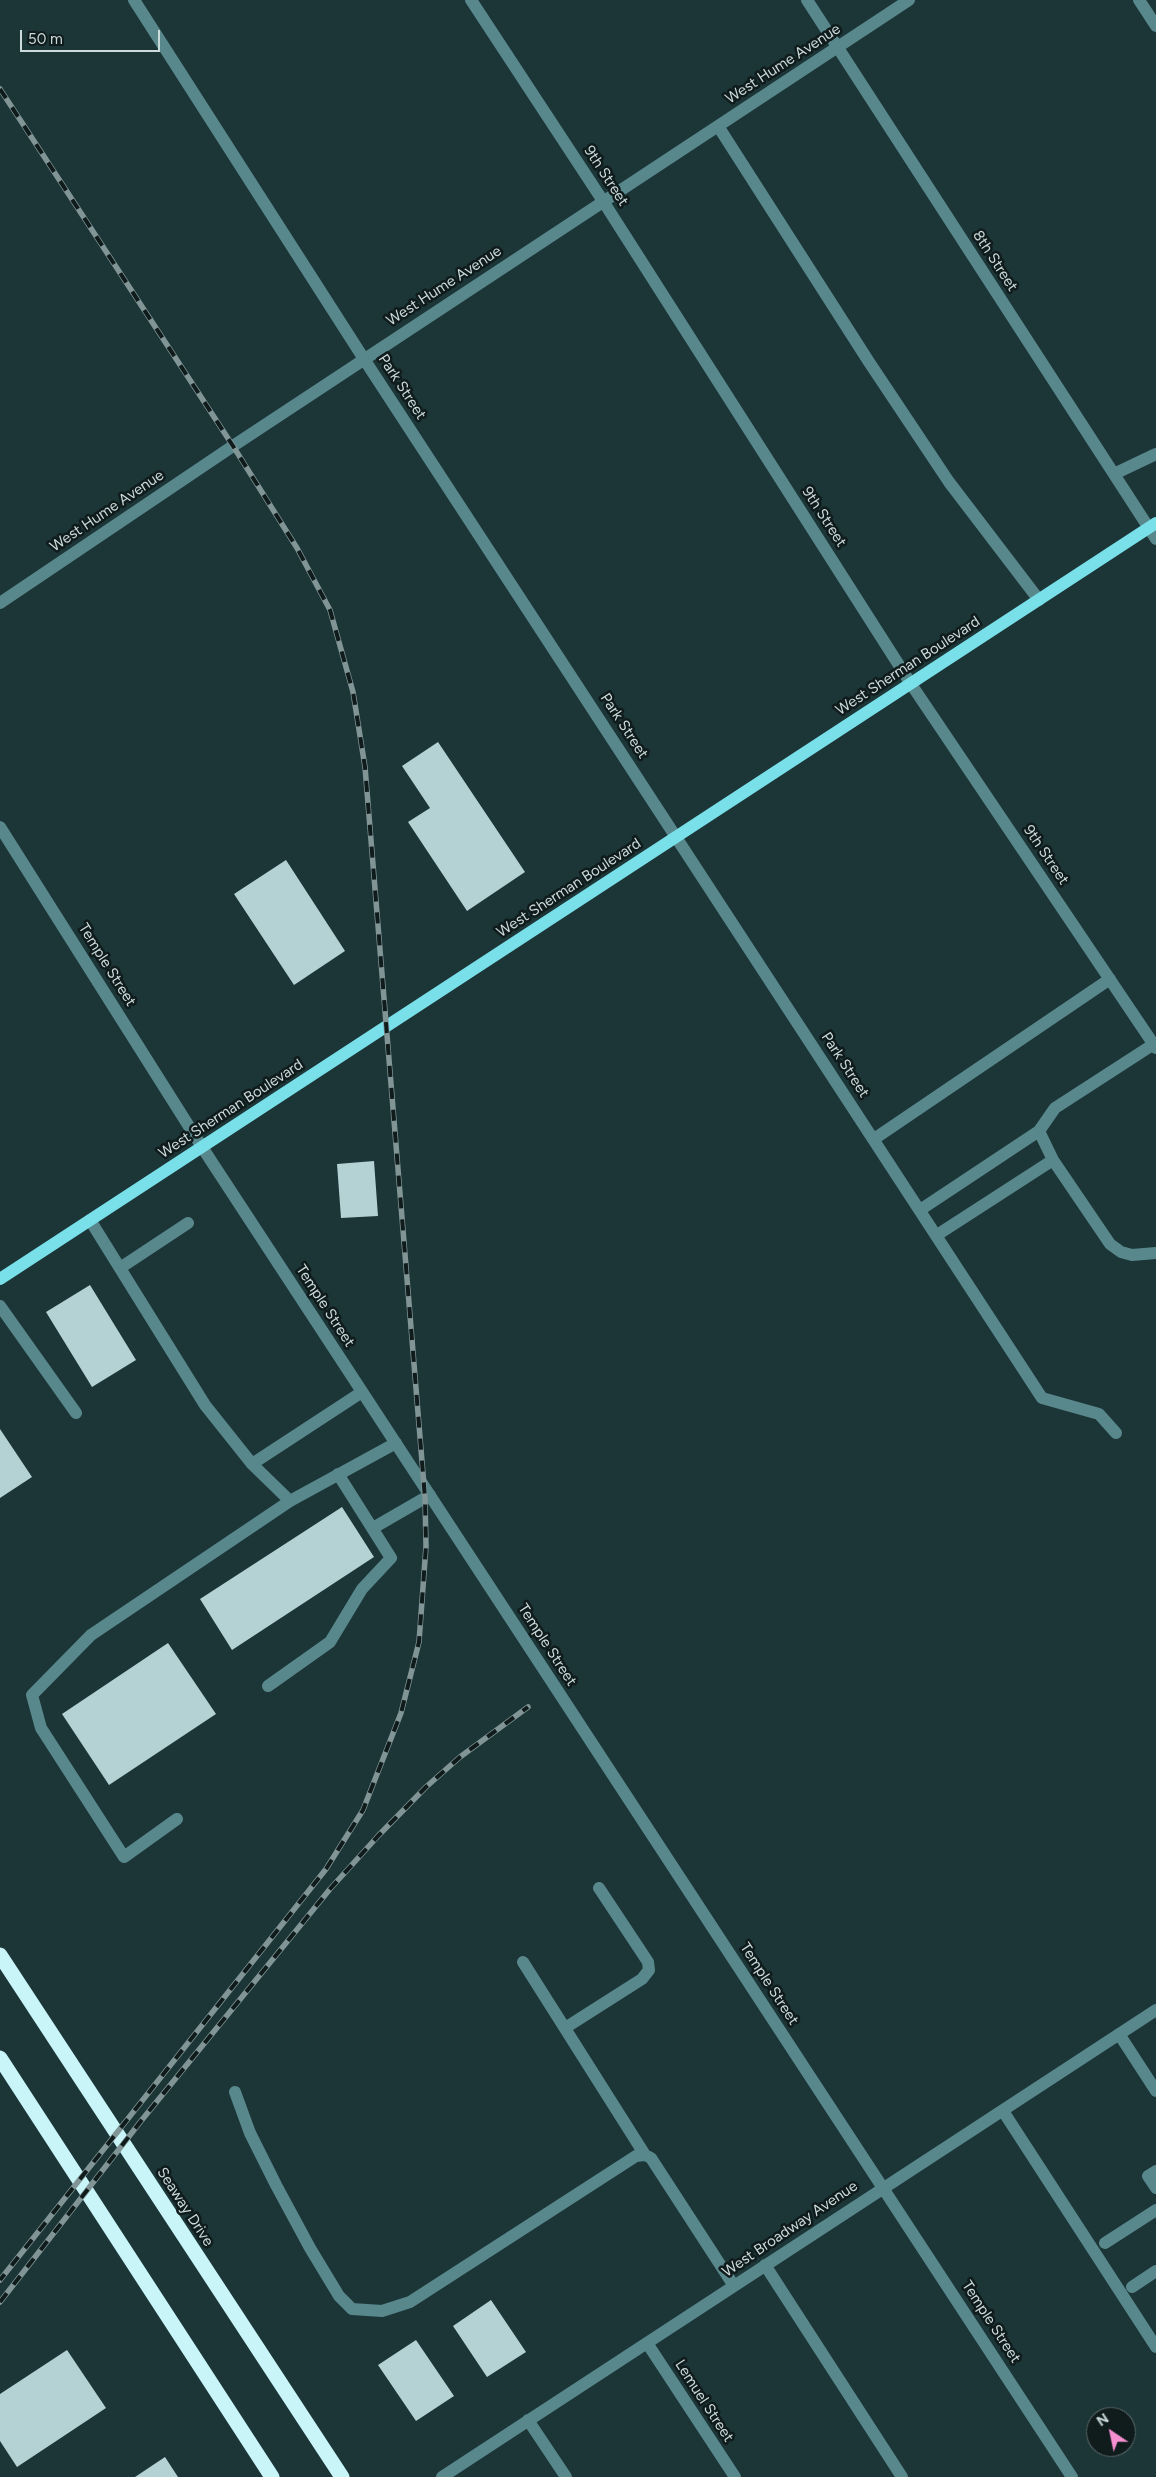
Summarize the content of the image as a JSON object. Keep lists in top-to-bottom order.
{
  "streets": {
    "highway": ["Seaway Drive"],
    "main road": ["West Sherman Boulevard"],
    "street": [
      "West Hume Avenue",
      "9th Street",
      "8th Street",
      "Park Street",
      "Temple Street",
      "West Broadway Avenue",
      "Lemuel Street"
    ]
  },
  "crossings": [
    ["West Hume Avenue", "9th Street"],
    ["West Hume Avenue", "8th Street"],
    ["West Hume Avenue", "Park Street"],
    ["9th Street", "West Sherman Boulevard"],
    ["8th Street", "West Sherman Boulevard"],
    ["Park Street", "West Sherman Boulevard"],
    ["West Sherman Boulevard", "Temple Street"],
    ["Temple Street", "West Broadway Avenue"],
    ["West Broadway Avenue", "Lemuel Street"]
  ],
  "scale_bar": "50 m",
  "north": "top left"
}
